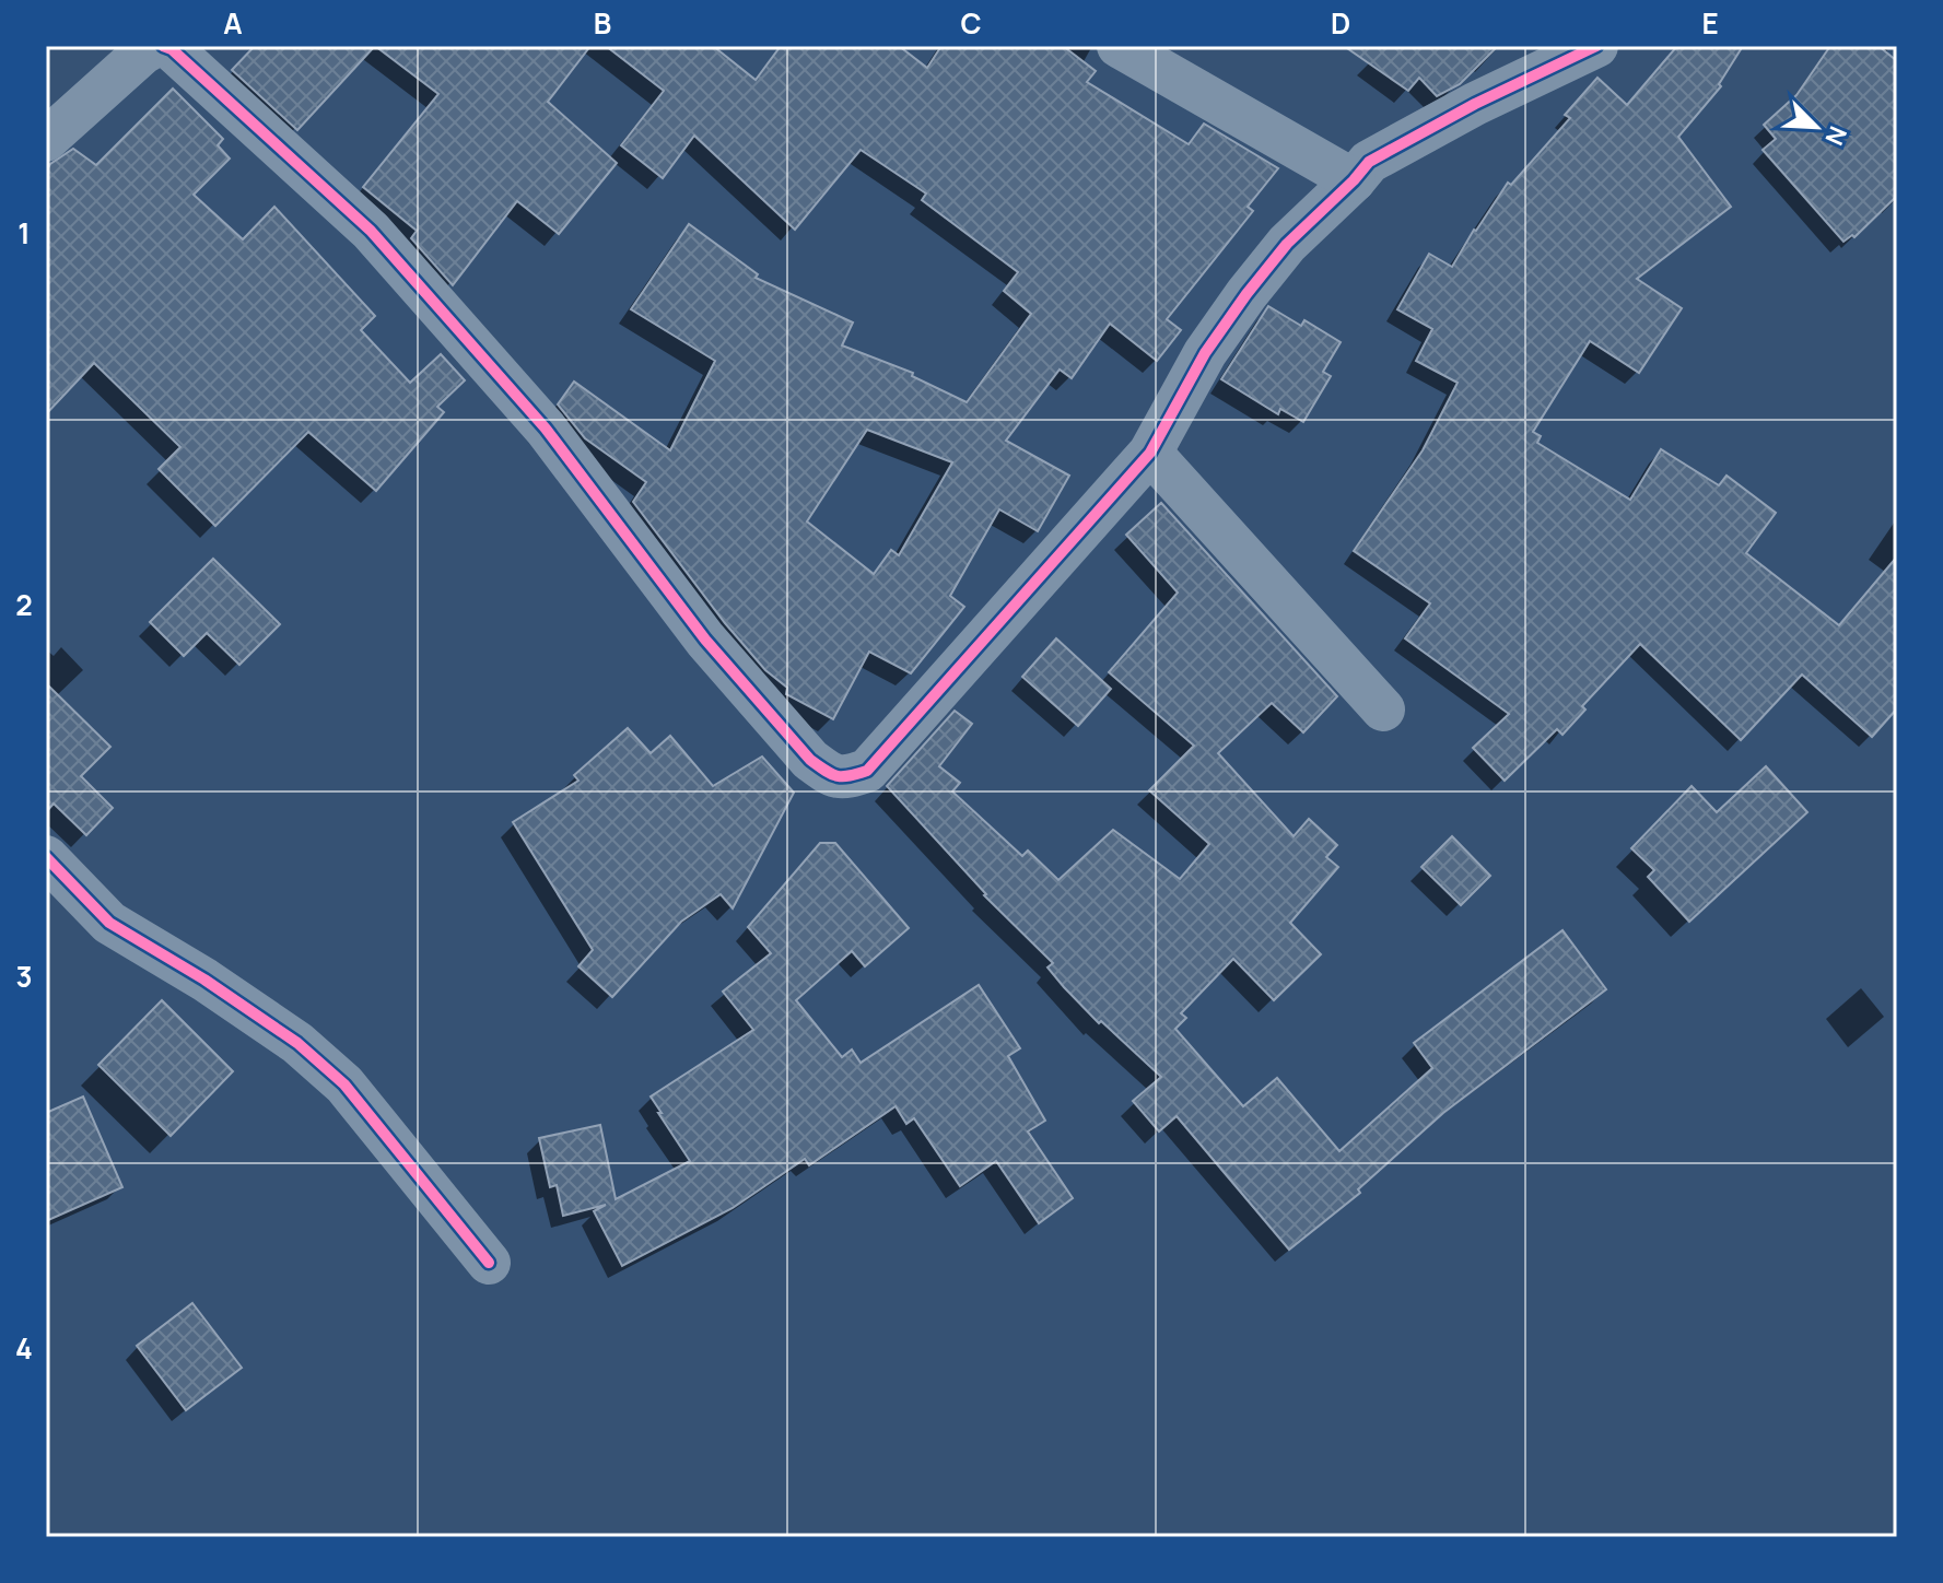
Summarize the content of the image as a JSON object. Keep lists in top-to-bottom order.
{
  "north": "bottom right",
  "grid": {
    "columns": [
      "A",
      "B",
      "C",
      "D",
      "E"
    ],
    "rows": [
      "1",
      "2",
      "3",
      "4"
    ]
  }
}
